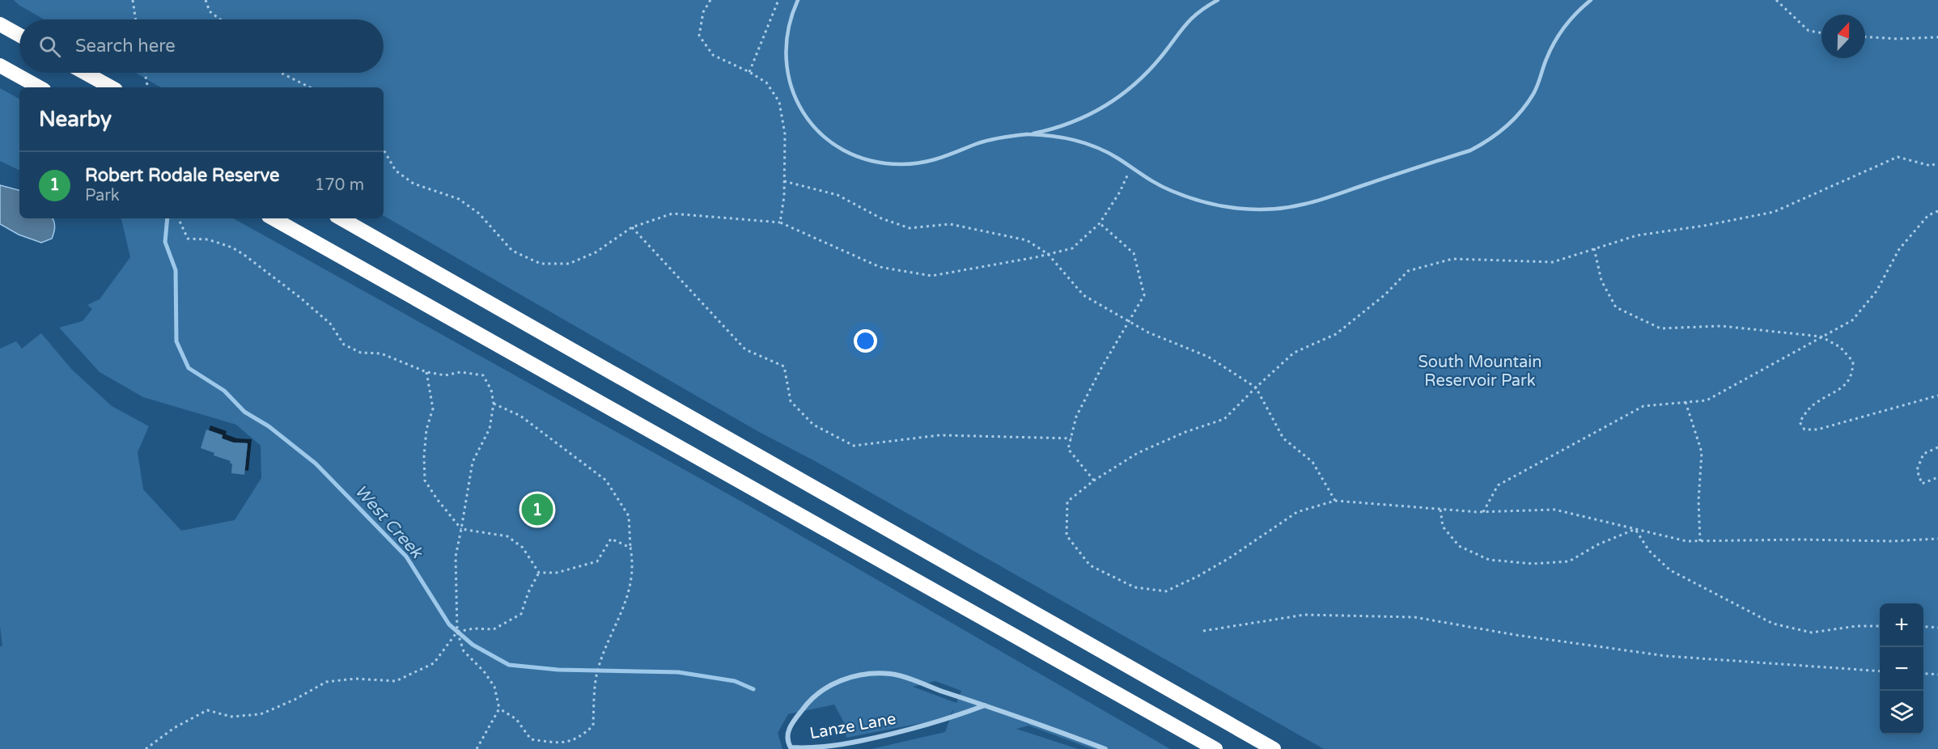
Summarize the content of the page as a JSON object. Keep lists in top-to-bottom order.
{
  "streets": {
    "street": ["Lanze Lane"]
  },
  "water": ["West Creek"],
  "parks": ["South Mountain Reservoir Park"],
  "north": "top",
  "page": {
    "search": "Search here",
    "heading": "Nearby",
    "list": [
      {
        "mark": "1",
        "name": "Robert Rodale Reserve",
        "note": "Park",
        "value": "170 m"
      }
    ],
    "pins": "1",
    "map_buttons": ["+", "−"]
  }
}
